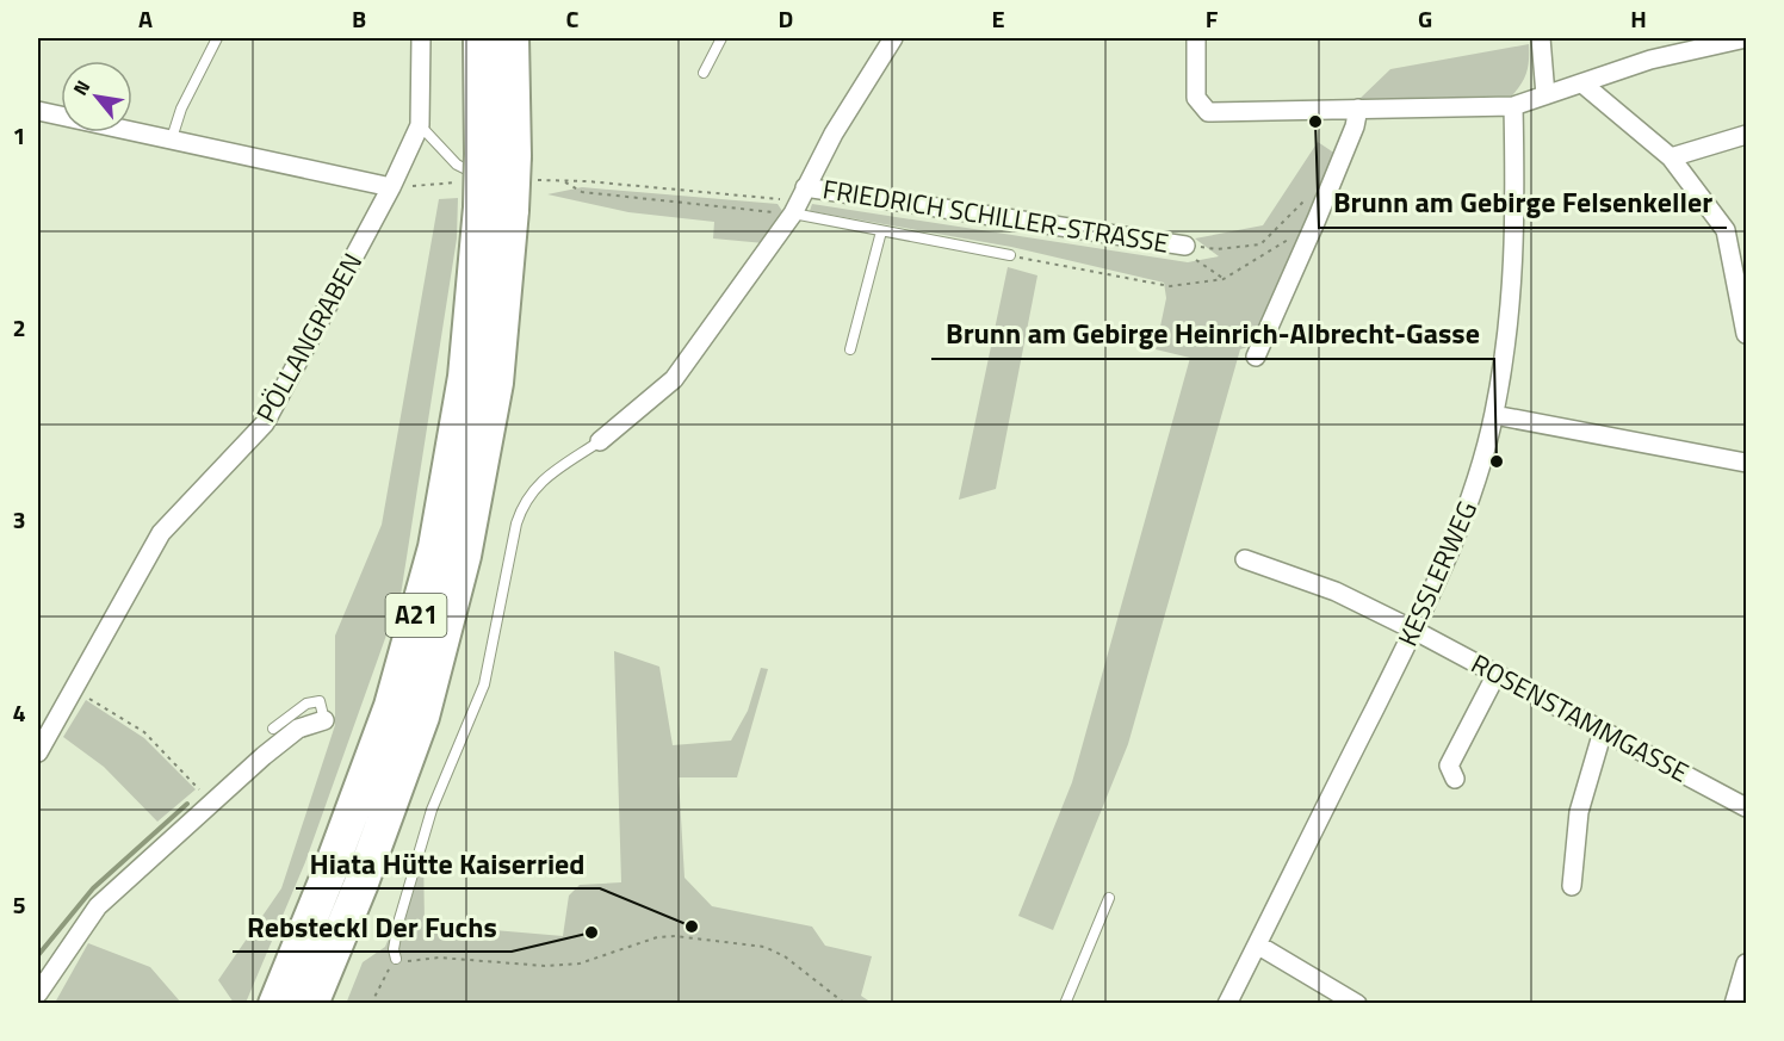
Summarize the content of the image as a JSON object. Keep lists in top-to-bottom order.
{
  "streets": {
    "highway": ["A21"],
    "street": [
      "FRIEDRICH SCHILLER-STRASSE",
      "PÖLLANGRABEN",
      "KESSLERWEG",
      "ROSENSTAMMGASSE"
    ]
  },
  "crossings": [
    ["FRIEDRICH SCHILLER-STRASSE", "PÖLLANGRABEN"],
    ["FRIEDRICH SCHILLER-STRASSE", "A21"],
    ["KESSLERWEG", "ROSENSTAMMGASSE"]
  ],
  "places": [
    "Brunn am Gebirge Felsenkeller",
    "Brunn am Gebirge Heinrich-Albrecht-Gasse",
    "Hiata Hütte Kaiserried",
    "Rebsteckl Der Fuchs"
  ],
  "north": "top left",
  "grid": {
    "columns": [
      "A",
      "B",
      "C",
      "D",
      "E",
      "F",
      "G",
      "H"
    ],
    "rows": [
      "1",
      "2",
      "3",
      "4",
      "5"
    ]
  }
}
